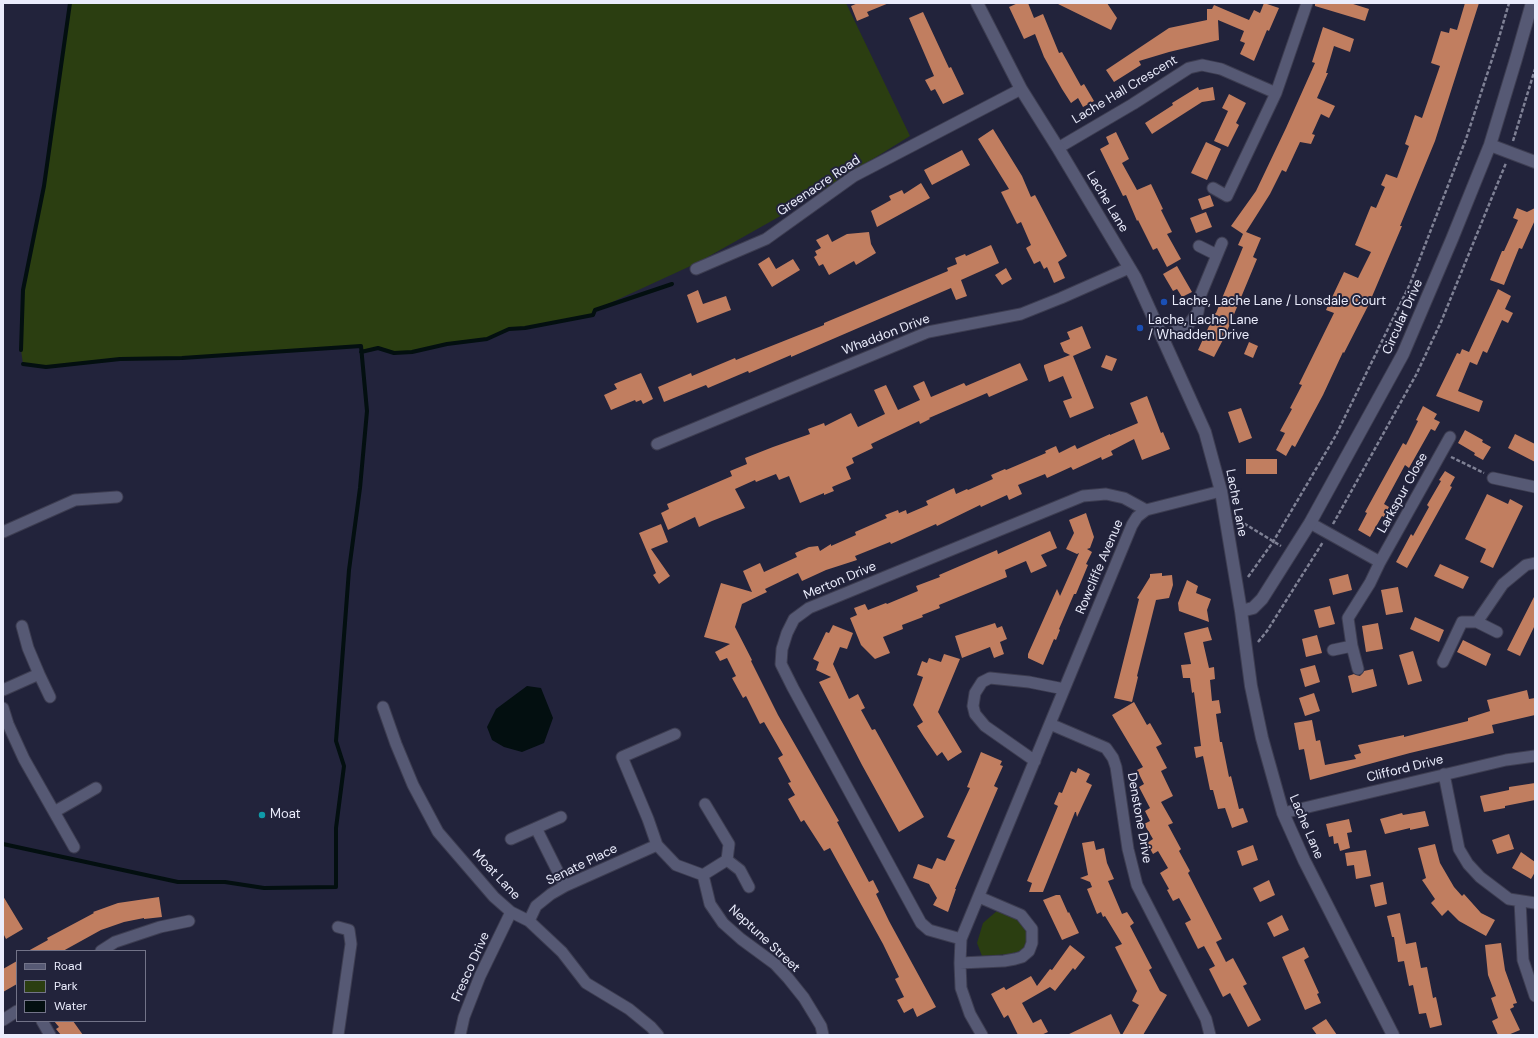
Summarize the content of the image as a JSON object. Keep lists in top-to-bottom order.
{
  "streets": {
    "street": [
      "Lache Hall Crescent",
      "Greenacre Road",
      "Lache Lane",
      "Circular Drive",
      "Whaddon Drive",
      "Larkspur Close",
      "Rowcliffe Avenue",
      "Merton Drive",
      "Clifford Drive",
      "Denstone Drive",
      "Senate Place",
      "Moat Lane",
      "Neptune Street",
      "Fresco Drive"
    ]
  },
  "crossings": [
    ["Lache Hall Crescent", "Lache Lane"],
    ["Greenacre Road", "Lache Lane"],
    ["Lache Lane", "Circular Drive"],
    ["Lache Lane", "Whaddon Drive"],
    ["Lache Lane", "Clifford Drive"],
    ["Rowcliffe Avenue", "Merton Drive"],
    ["Rowcliffe Avenue", "Denstone Drive"],
    ["Senate Place", "Moat Lane"],
    ["Moat Lane", "Fresco Drive"]
  ],
  "places": ["Lache, Lache Lane / Lonsdale Court", "Lache, Lache Lane / Whadden Drive", "Moat"],
  "legend": ["Road", "Park", "Water"]
}
